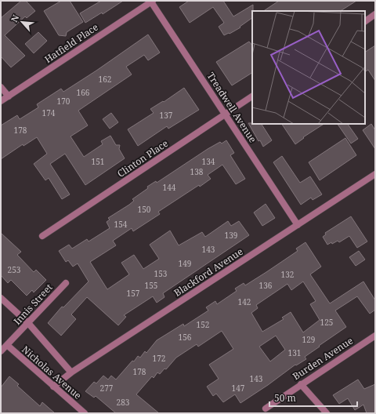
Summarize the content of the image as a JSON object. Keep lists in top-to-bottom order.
{
  "streets": {
    "street": [
      "Hatfield Place",
      "Treadwell Avenue",
      "Clinton Place",
      "Blackford Avenue",
      "Innis Street",
      "Burden Avenue",
      "Nicholas Avenue"
    ]
  },
  "crossings": [
    ["Hatfield Place", "Treadwell Avenue"],
    ["Treadwell Avenue", "Clinton Place"],
    ["Treadwell Avenue", "Blackford Avenue"],
    ["Blackford Avenue", "Nicholas Avenue"],
    ["Innis Street", "Nicholas Avenue"]
  ],
  "house_numbers": [
    "162",
    "166",
    "170",
    "174",
    "137",
    "178",
    "151",
    "134",
    "138",
    "144",
    "150",
    "154",
    "139",
    "143",
    "149",
    "253",
    "153",
    "132",
    "155",
    "136",
    "157",
    "142",
    "125",
    "152",
    "156",
    "129",
    "131",
    "172",
    "178",
    "143",
    "277",
    "147",
    "283"
  ],
  "scale_bar": "50 m",
  "north": "top left"
}
